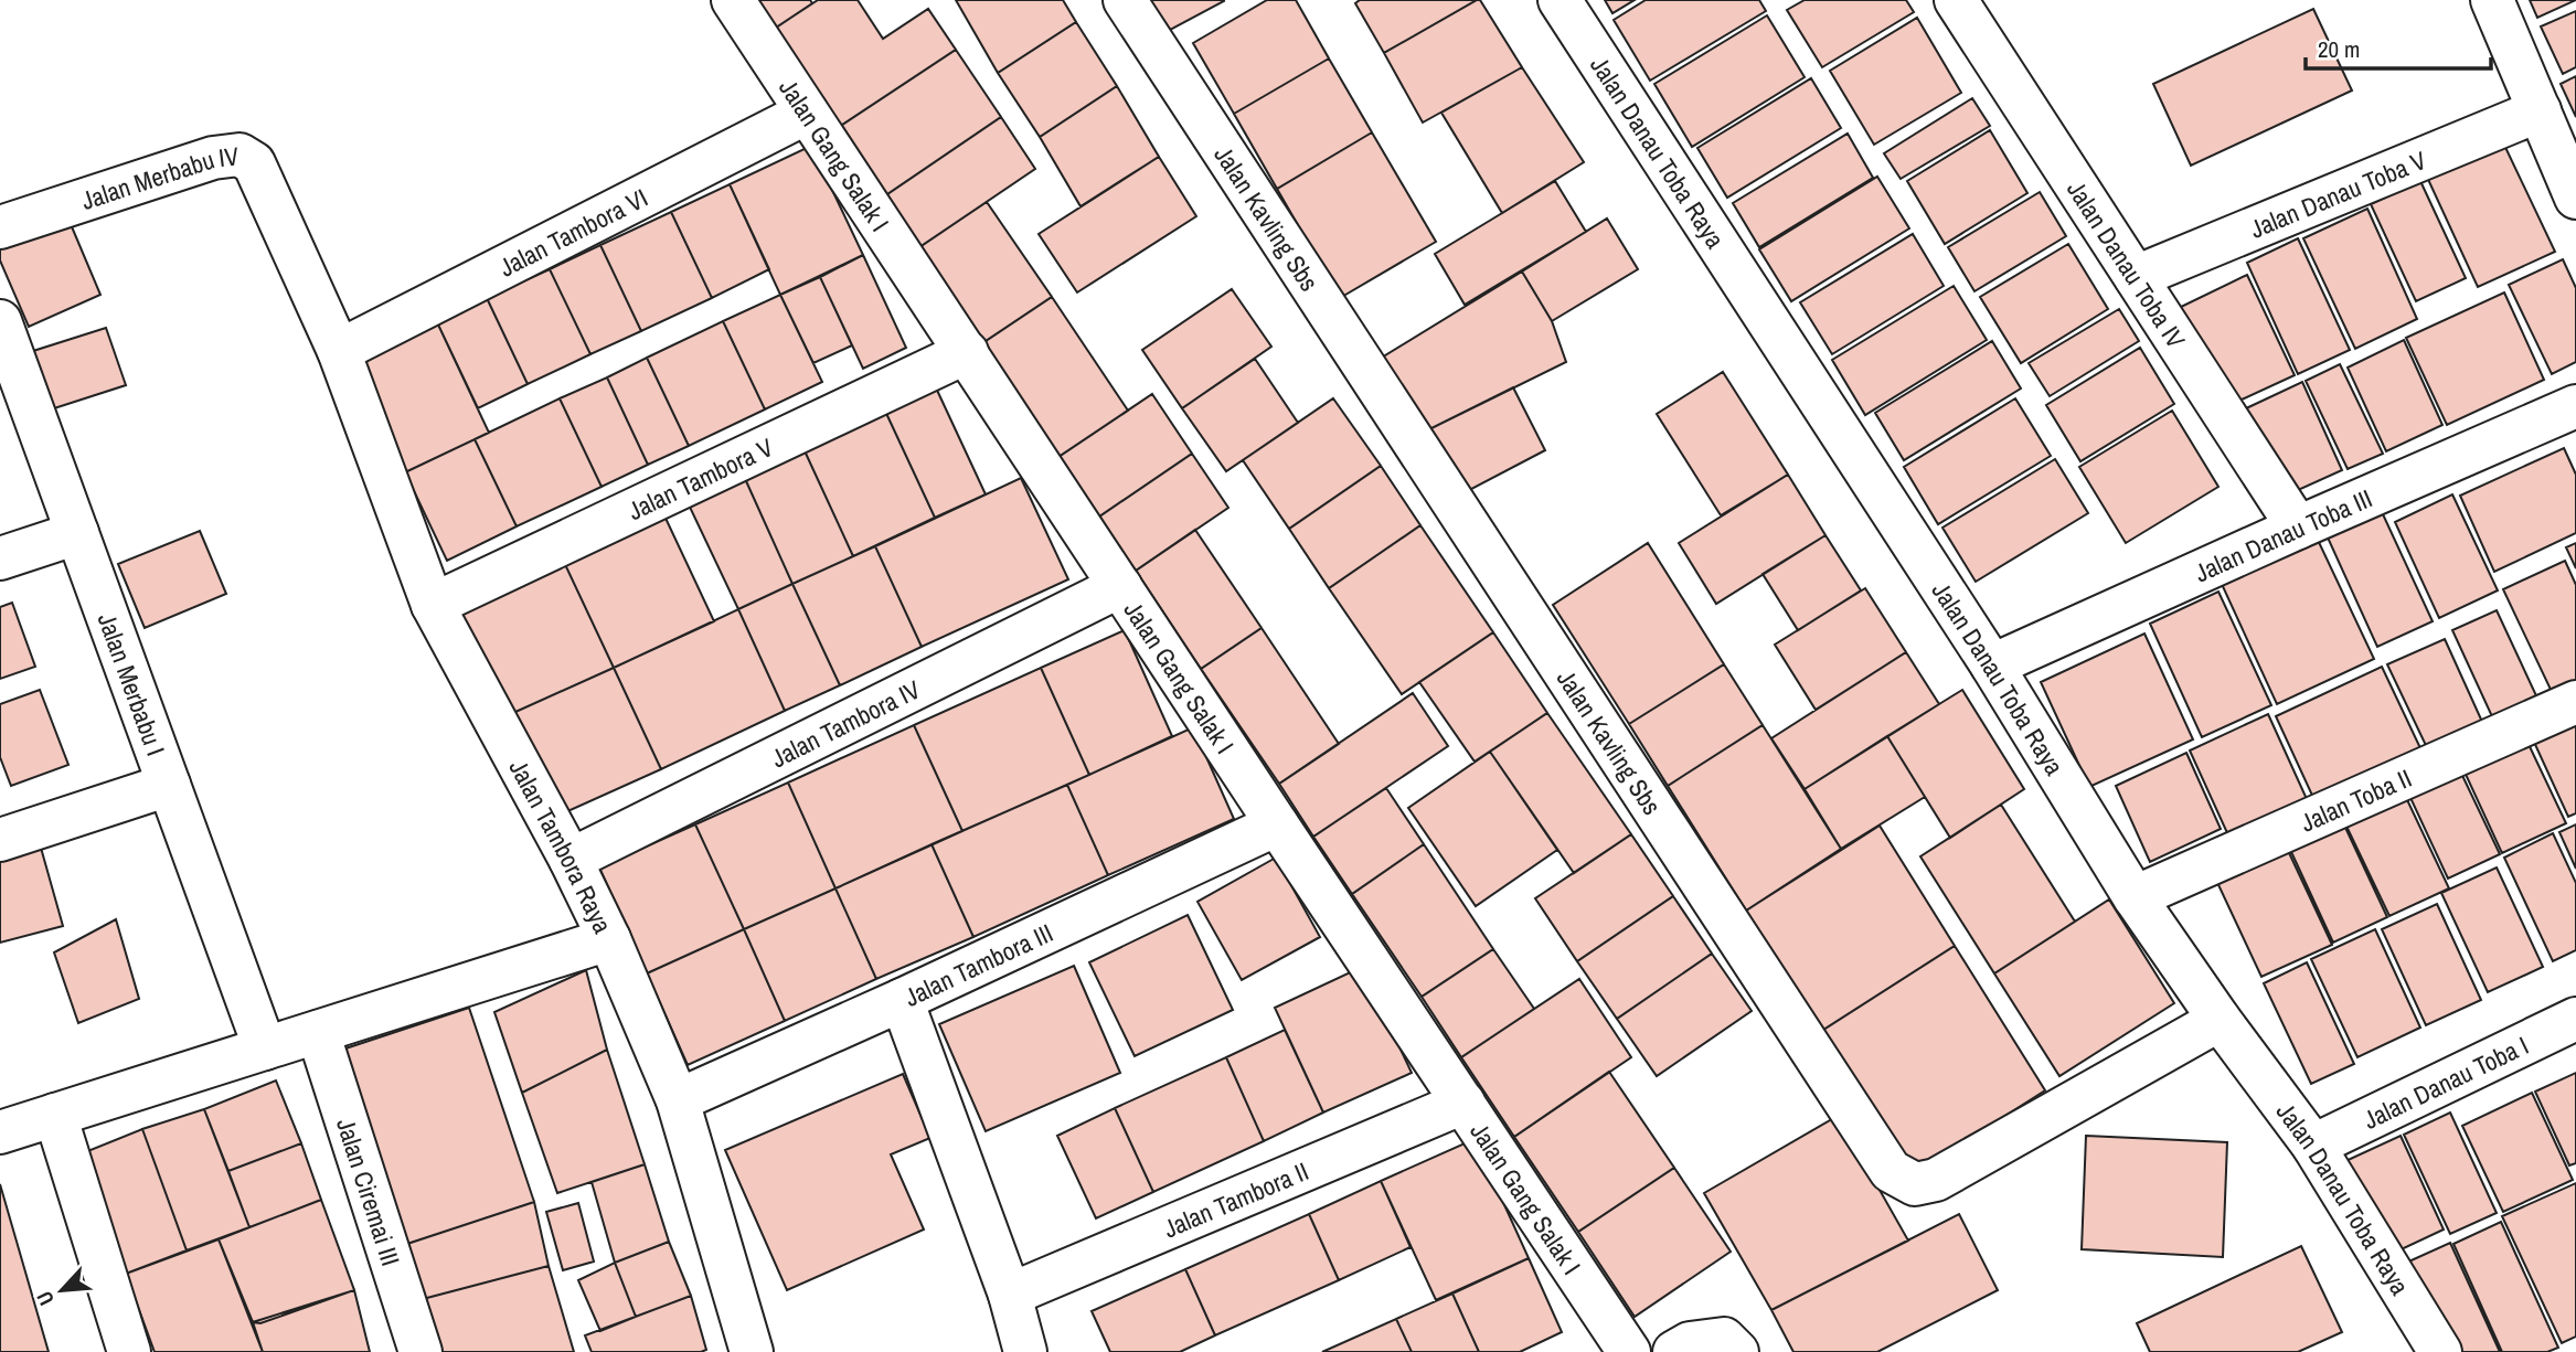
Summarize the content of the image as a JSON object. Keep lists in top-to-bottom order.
{
  "streets": {
    "street": [
      "Jalan Danau Toba Raya",
      "Jalan Gang Salak I",
      "Jalan Merbabu IV",
      "Jalan Danau Toba V",
      "Jalan Kavling Sbs",
      "Jalan Tambora VI",
      "Jalan Danau Toba IV",
      "Jalan Tambora V",
      "Jalan Danau Toba III",
      "Jalan Merbabu I",
      "Jalan Tambora IV",
      "Jalan Toba II",
      "Jalan Tambora Raya",
      "Jalan Tambora III",
      "Jalan Danau Toba I",
      "Jalan Ciremai III",
      "Jalan Tambora II"
    ]
  },
  "crossings": [
    ["Jalan Danau Toba Raya", "Jalan Kavling Sbs"],
    ["Jalan Danau Toba Raya", "Jalan Danau Toba III"],
    ["Jalan Danau Toba Raya", "Jalan Toba II"],
    ["Jalan Danau Toba Raya", "Jalan Danau Toba I"],
    ["Jalan Gang Salak I", "Jalan Tambora VI"],
    ["Jalan Gang Salak I", "Jalan Tambora V"],
    ["Jalan Gang Salak I", "Jalan Tambora IV"],
    ["Jalan Gang Salak I", "Jalan Tambora III"],
    ["Jalan Gang Salak I", "Jalan Tambora II"],
    ["Jalan Merbabu IV", "Jalan Tambora VI"],
    ["Jalan Merbabu IV", "Jalan Tambora Raya"],
    ["Jalan Danau Toba V", "Jalan Danau Toba IV"],
    ["Jalan Tambora VI", "Jalan Tambora Raya"],
    ["Jalan Danau Toba IV", "Jalan Danau Toba III"],
    ["Jalan Tambora V", "Jalan Tambora Raya"],
    ["Jalan Tambora IV", "Jalan Tambora Raya"],
    ["Jalan Tambora Raya", "Jalan Tambora III"]
  ],
  "scale_bar": "20 m",
  "north": "bottom left"
}
